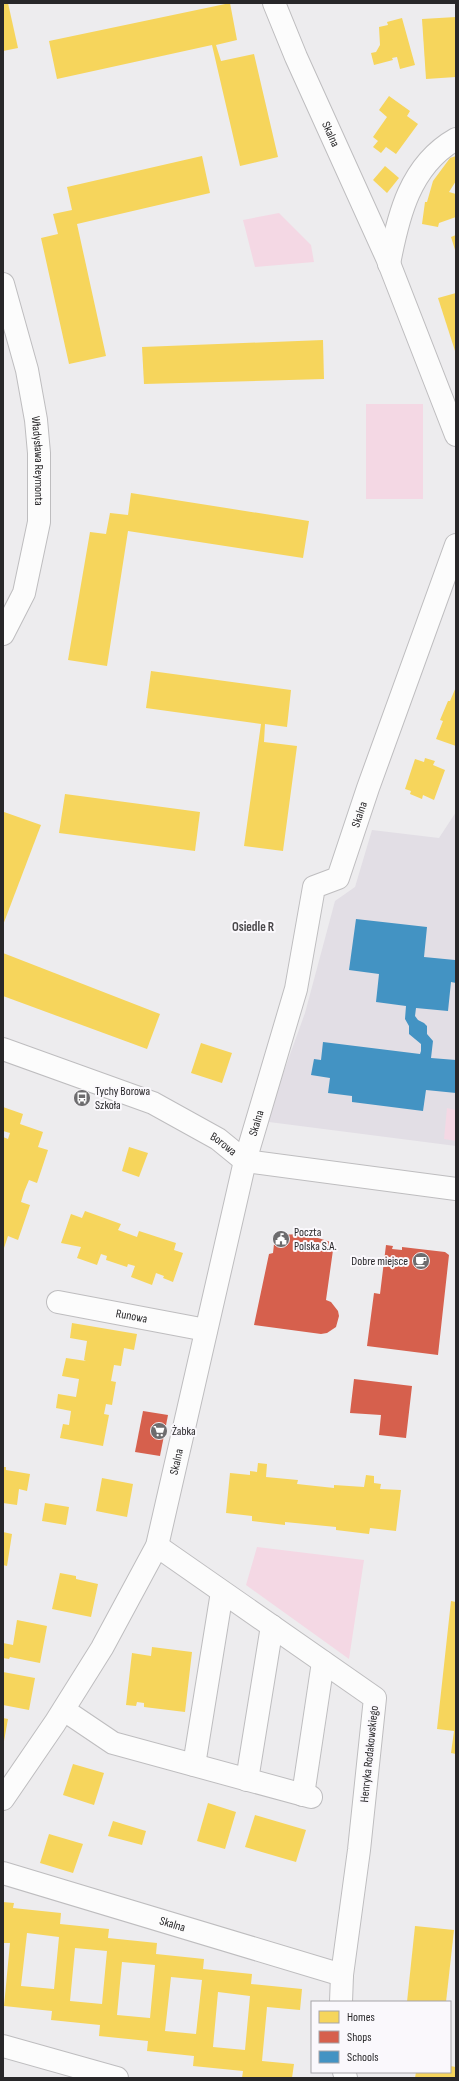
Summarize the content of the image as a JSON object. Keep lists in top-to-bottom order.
{
  "streets": {
    "street": [
      "Skalna",
      "Władysława Reymonta",
      "Borowa",
      "Runowa",
      "Henryka Rodakowskiego"
    ]
  },
  "crossings": [
    ["Skalna", "Borowa"],
    ["Skalna", "Runowa"],
    ["Skalna", "Henryka Rodakowskiego"]
  ],
  "districts": ["Osiedle R"],
  "places": {
    "bus stop": ["Tychy Borowa Szkoła"],
    "public building": ["Poczta Polska S.A."],
    "cafe": ["Dobre miejsce"],
    "supermarket": ["Żabka"]
  },
  "legend": ["Homes", "Shops", "Schools"]
}
